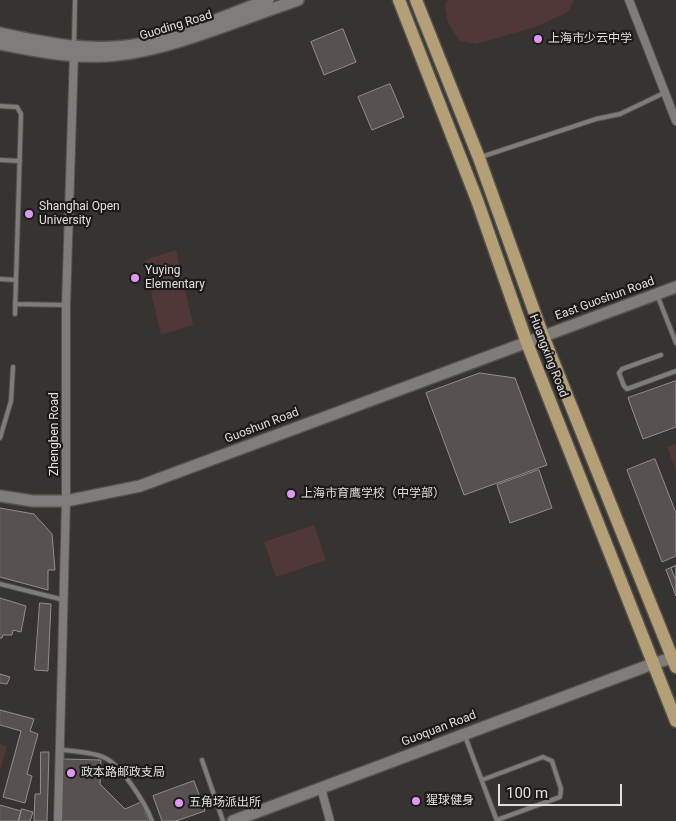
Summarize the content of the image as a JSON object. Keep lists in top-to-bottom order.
{
  "streets": {
    "main road": ["Huangxing Road"],
    "street": [
      "Guoding Road",
      "East Guoshun Road",
      "Guoshun Road",
      "Zhengben Road",
      "Guoquan Road"
    ]
  },
  "crossings": [
    ["Guoding Road", "Zhengben Road"],
    ["East Guoshun Road", "Huangxing Road"],
    ["East Guoshun Road", "Guoshun Road"],
    ["Huangxing Road", "Guoshun Road"],
    ["Huangxing Road", "Guoquan Road"],
    ["Guoshun Road", "Zhengben Road"]
  ],
  "places": [
    "上海市少云中学",
    "Shanghai Open University",
    "Yuying Elementary",
    "上海市育鹰学校（中学部）",
    "政本路邮政支局",
    "猩球健身",
    "五角场派出所"
  ],
  "scale_bar": "100 m"
}
